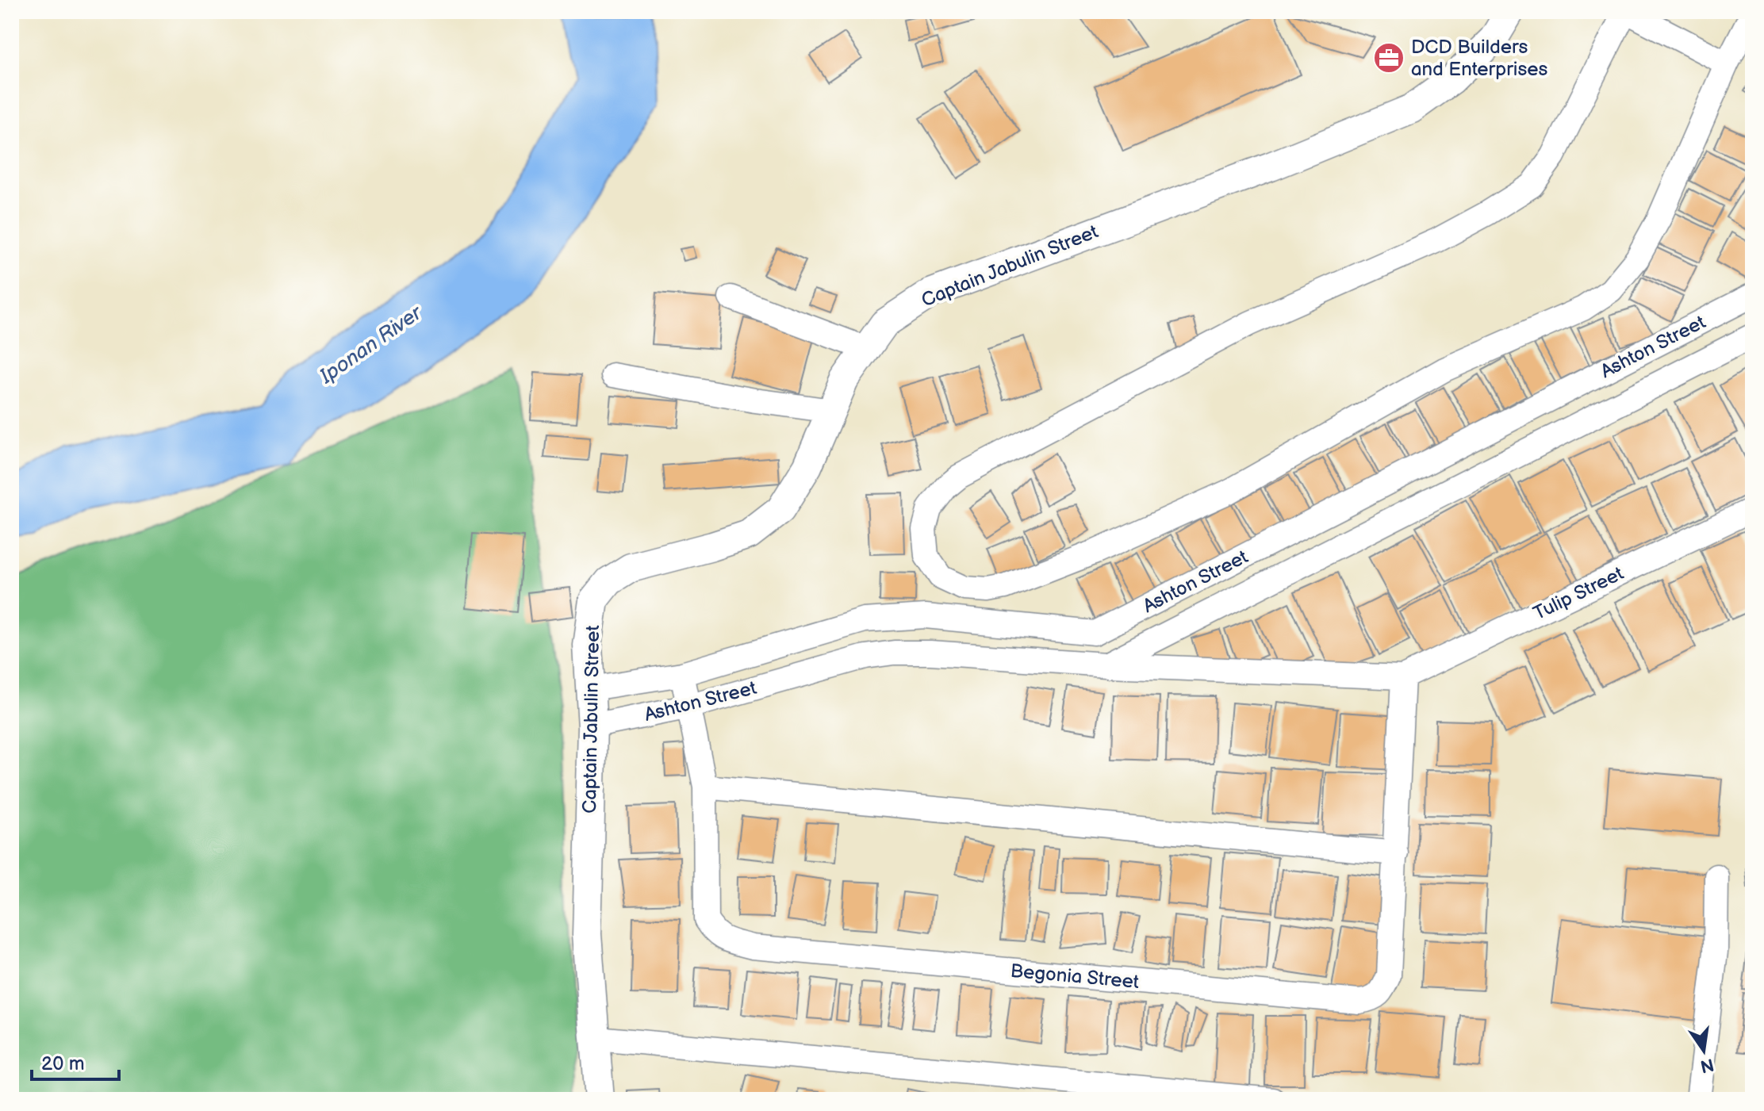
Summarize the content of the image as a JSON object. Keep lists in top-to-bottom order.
{
  "streets": {
    "street": [
      "Captain Jabulin Street",
      "Ashton Street",
      "Tulip Street",
      "Begonia Street"
    ]
  },
  "crossings": [
    ["Captain Jabulin Street", "Ashton Street"],
    ["Ashton Street", "Begonia Street"],
    ["Tulip Street", "Begonia Street"]
  ],
  "water": ["Iponan River"],
  "places": {
    "office": ["DCD Builders and Enterprises"]
  },
  "scale_bar": "20 m",
  "north": "bottom"
}
